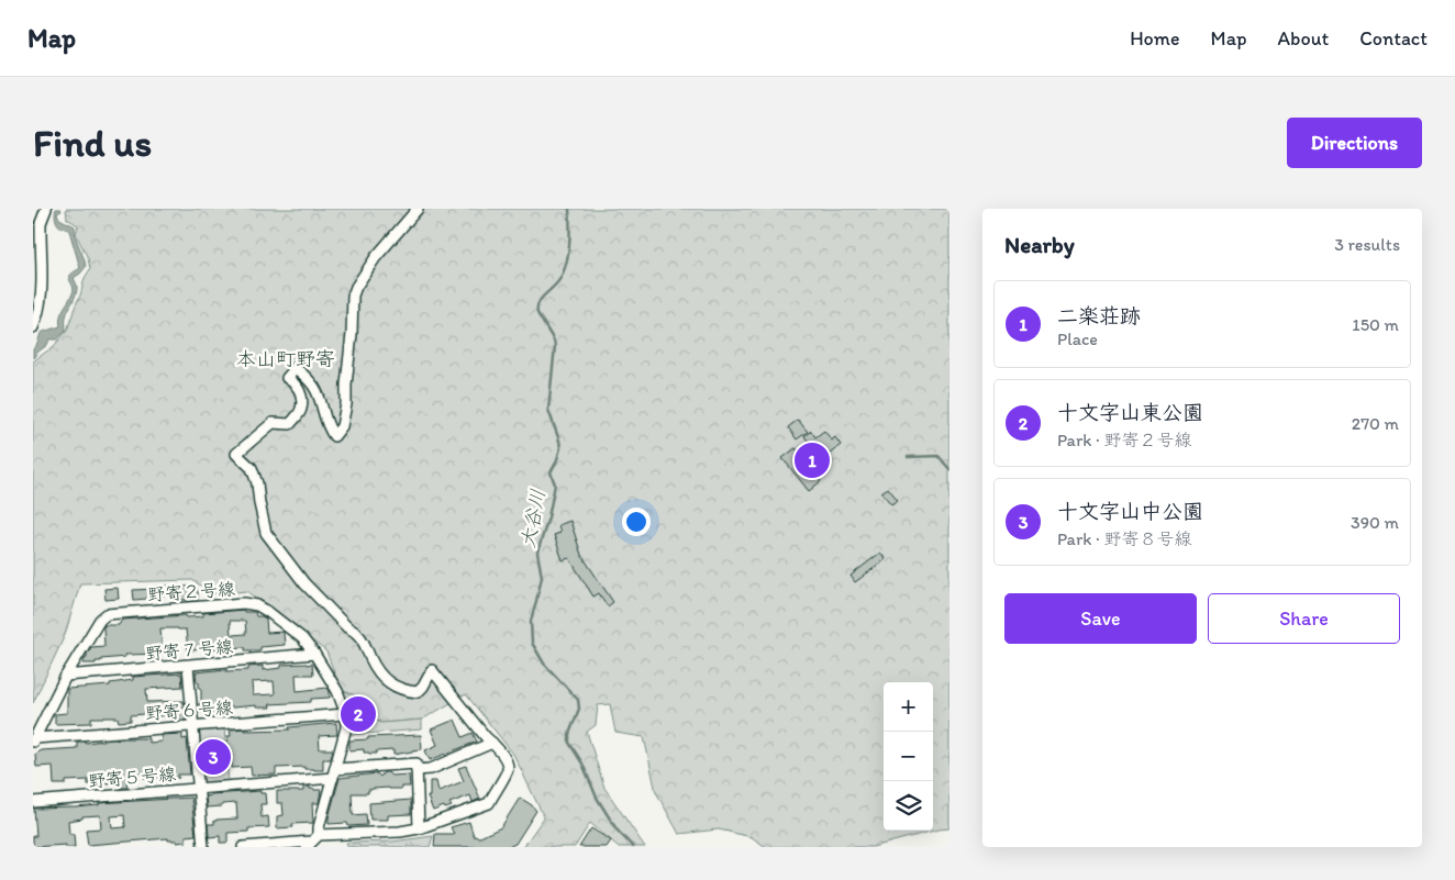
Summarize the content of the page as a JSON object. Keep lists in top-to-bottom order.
{
  "streets": {
    "street": [
      "野寄２号線",
      "野寄７号線",
      "野寄６号線",
      "野寄５号線"
    ]
  },
  "crossings": [
    ["野寄２号線", "野寄７号線"],
    ["野寄２号線", "野寄６号線"],
    ["野寄２号線", "野寄５号線"]
  ],
  "districts": ["本山町野寄"],
  "water": ["大谷川"],
  "page": {
    "header": "Map",
    "nav": [
      "Home",
      "Map",
      "About",
      "Contact"
    ],
    "buttons": [
      "Directions",
      ["Save", "Share"]
    ],
    "title": "Find us",
    "heading": ["Nearby", "3 results"],
    "list": [
      {
        "mark": "1",
        "name": "二楽荘跡",
        "note": "Place",
        "value": "150 m"
      },
      {
        "mark": "2",
        "name": "十文字山東公園",
        "note": "Park · 野寄２号線",
        "value": "270 m"
      },
      {
        "mark": "3",
        "name": "十文字山中公園",
        "note": "Park · 野寄８号線",
        "value": "390 m"
      }
    ],
    "pins": ["1", "2", "3"],
    "map_buttons": ["+", "−"]
  }
}
